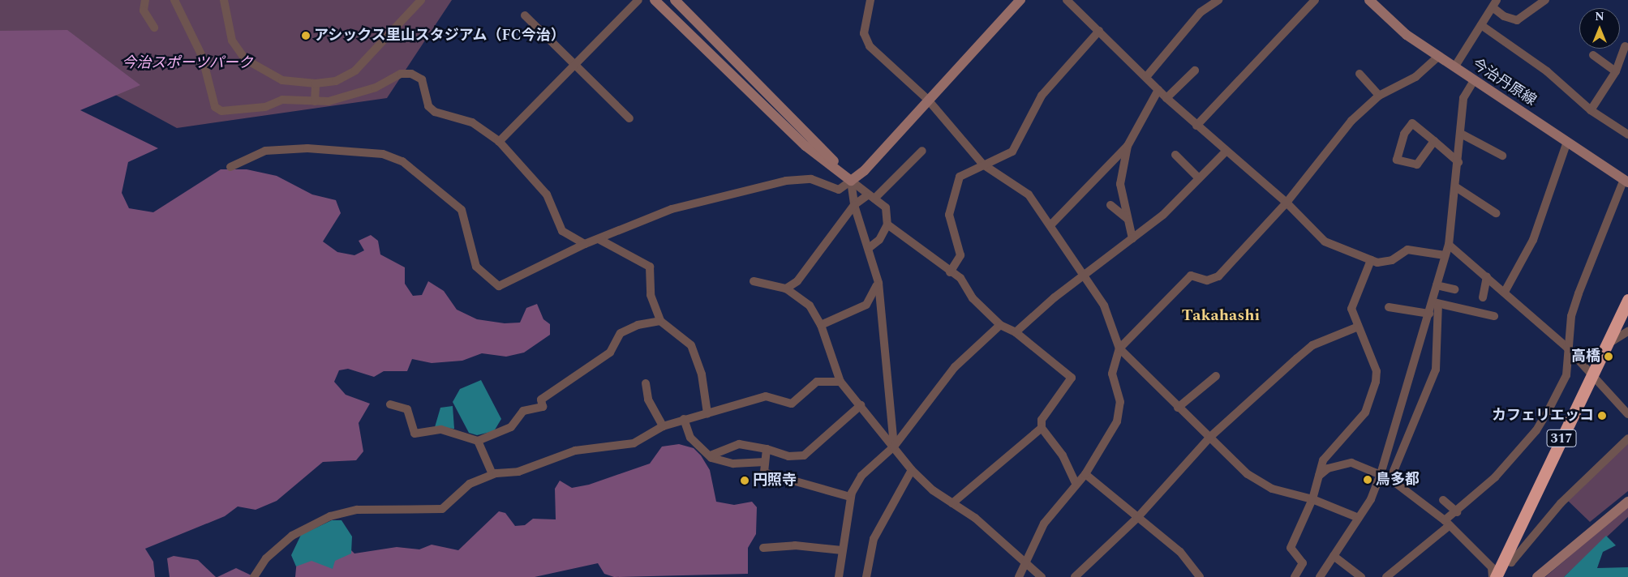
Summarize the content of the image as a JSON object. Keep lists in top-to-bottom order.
{
  "streets": {
    "highway": ["317"],
    "street": ["今治丹原線"]
  },
  "districts": ["Takahashi"],
  "parks": ["今治スポーツパーク"],
  "places": [
    "アシックス里山スタジアム（FC今治）",
    "高橋",
    "カフェリエッコ",
    "鳥多都",
    "円照寺"
  ],
  "north": "top"
}
